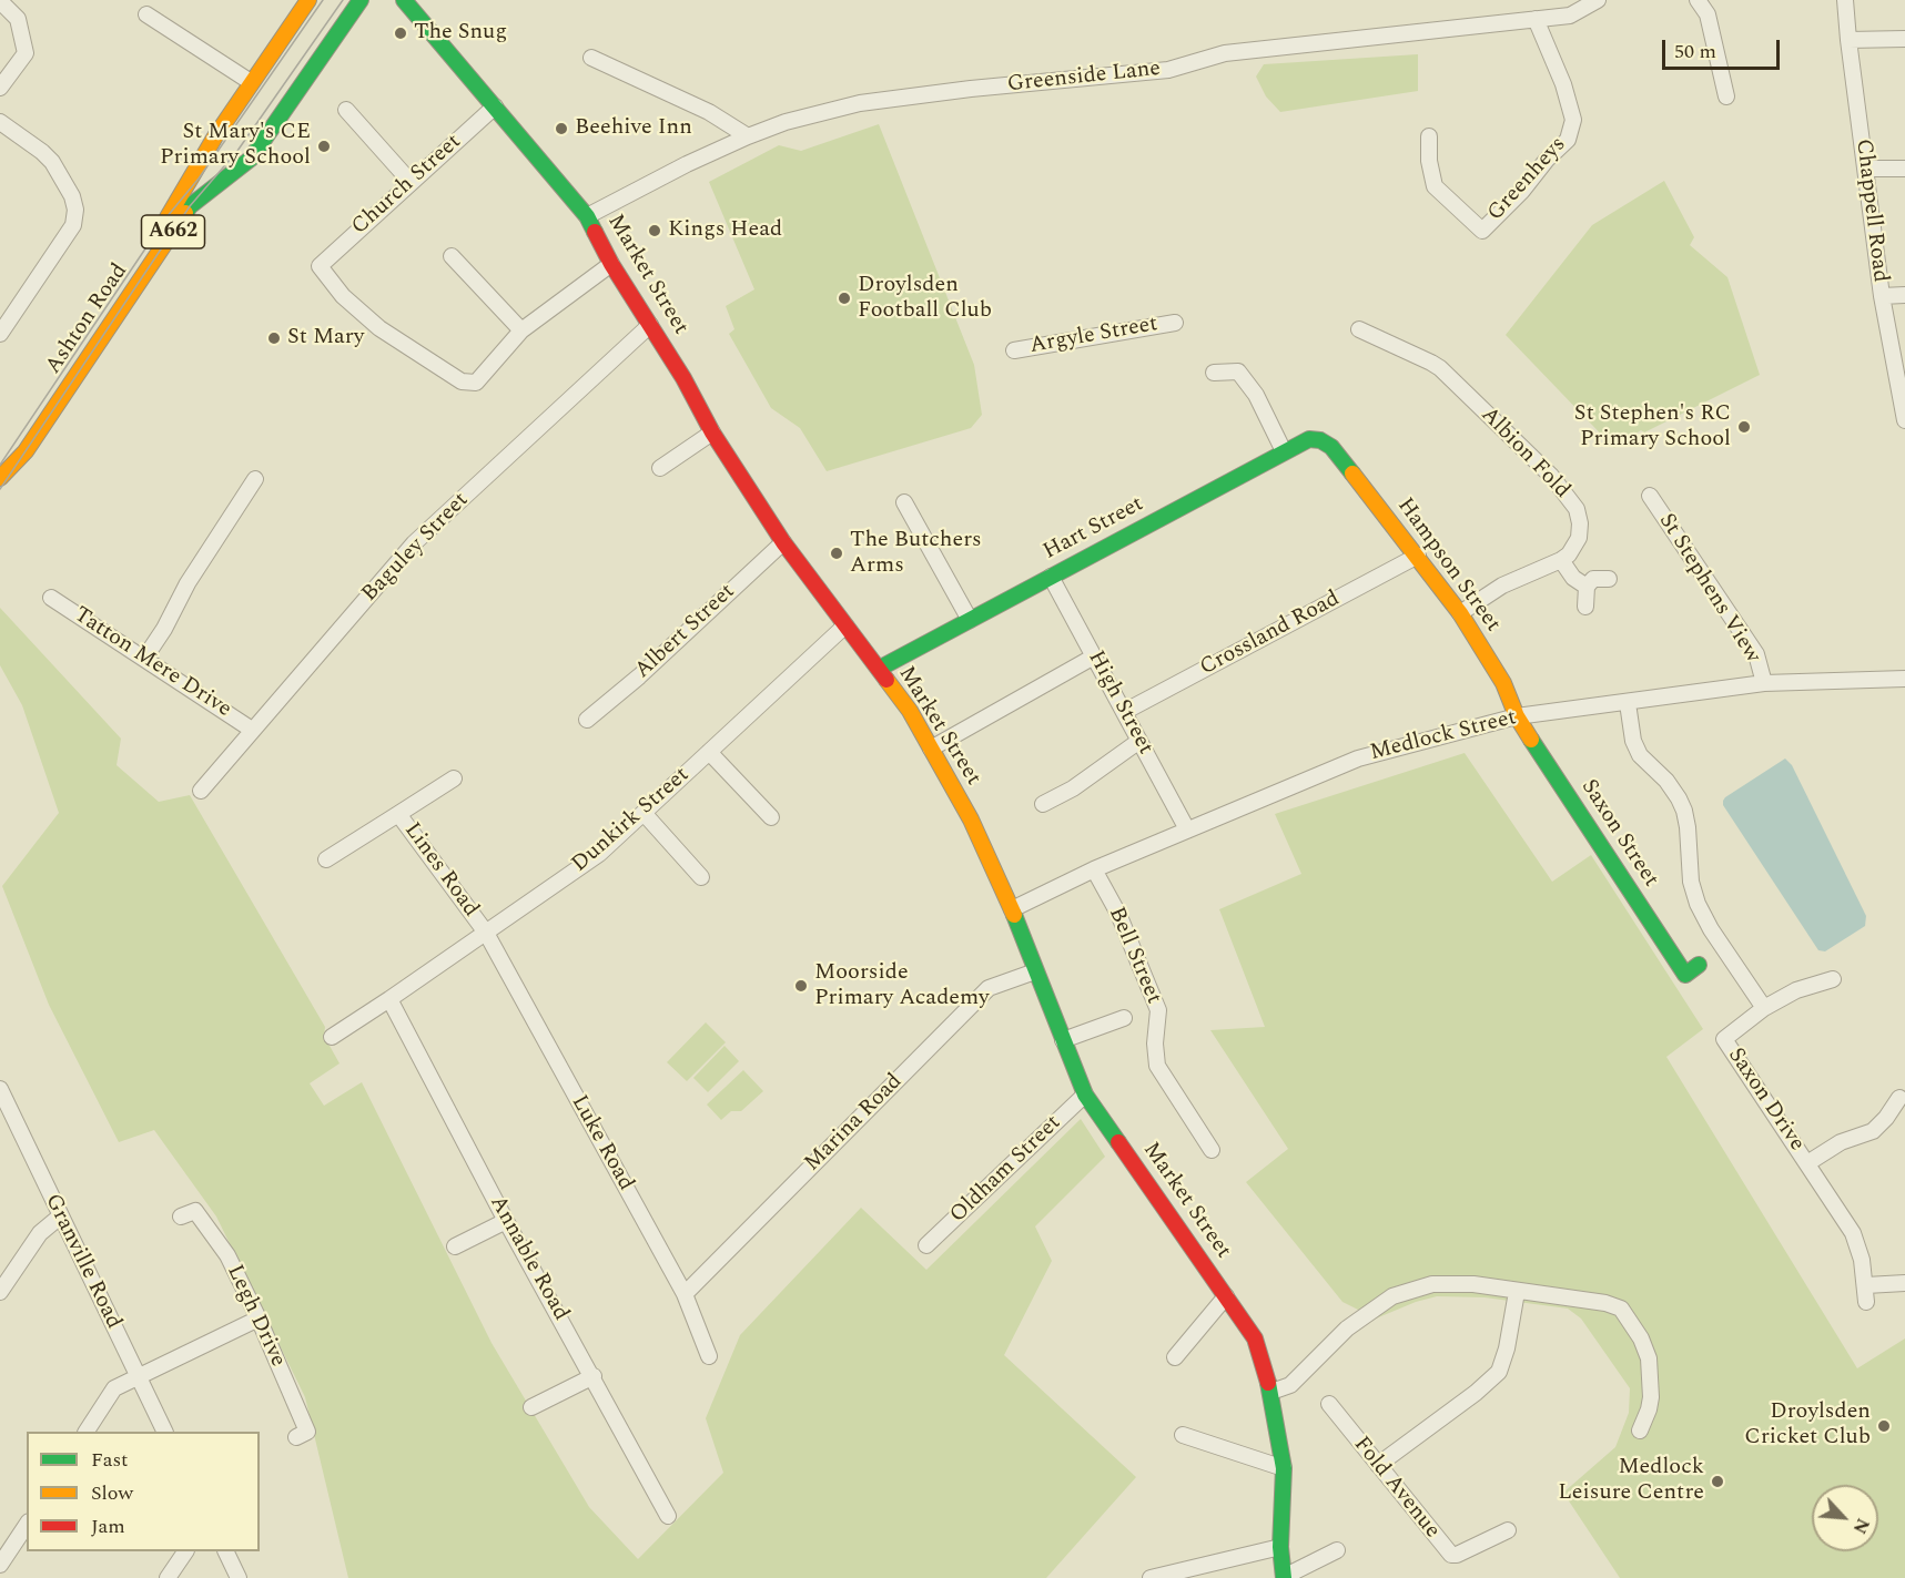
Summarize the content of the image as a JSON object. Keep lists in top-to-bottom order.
{
  "streets": {
    "street": [
      "Greenside Lane",
      "Greenheys",
      "Church Street",
      "Chappell Road",
      "A662",
      "Market Street",
      "Ashton Road",
      "Argyle Street",
      "Albion Fold",
      "Hart Street",
      "Baguley Street",
      "Hampson Street",
      "St Stephens View",
      "Albert Street",
      "Crossland Road",
      "Tatton Mere Drive",
      "High Street",
      "Medlock Street",
      "Dunkirk Street",
      "Saxon Street",
      "Lines Road",
      "Bell Street",
      "Saxon Drive",
      "Marina Road",
      "Luke Road",
      "Oldham Street",
      "Annable Road",
      "Granville Road",
      "Legh Drive",
      "Fold Avenue"
    ]
  },
  "crossings": [
    ["Greenside Lane", "Greenheys"],
    ["Greenside Lane", "Market Street"],
    ["Church Street", "Market Street"],
    ["Market Street", "Hart Street"],
    ["Market Street", "Baguley Street"],
    ["Market Street", "Albert Street"],
    ["Market Street", "Medlock Street"],
    ["Market Street", "Dunkirk Street"],
    ["Market Street", "Marina Road"],
    ["Market Street", "Oldham Street"],
    ["Hart Street", "Hampson Street"],
    ["Hart Street", "High Street"],
    ["Baguley Street", "Tatton Mere Drive"],
    ["Hampson Street", "Crossland Road"],
    ["Hampson Street", "Medlock Street"],
    ["Hampson Street", "Saxon Street"],
    ["St Stephens View", "Medlock Street"],
    ["Crossland Road", "High Street"],
    ["High Street", "Medlock Street"],
    ["Medlock Street", "Saxon Street"],
    ["Medlock Street", "Bell Street"],
    ["Dunkirk Street", "Lines Road"],
    ["Dunkirk Street", "Luke Road"],
    ["Dunkirk Street", "Annable Road"],
    ["Lines Road", "Luke Road"],
    ["Marina Road", "Luke Road"]
  ],
  "places": [
    "The Snug",
    "Beehive Inn",
    "St Mary's CE Primary School",
    "Kings Head",
    "Droylsden Football Club",
    "St Mary",
    "St Stephen's RC Primary School",
    "The Butchers Arms",
    "Moorside Primary Academy",
    "Droylsden Cricket Club",
    "Medlock Leisure Centre"
  ],
  "legend": ["Fast", "Slow", "Jam"],
  "scale_bar": "50 m",
  "north": "bottom right"
}
